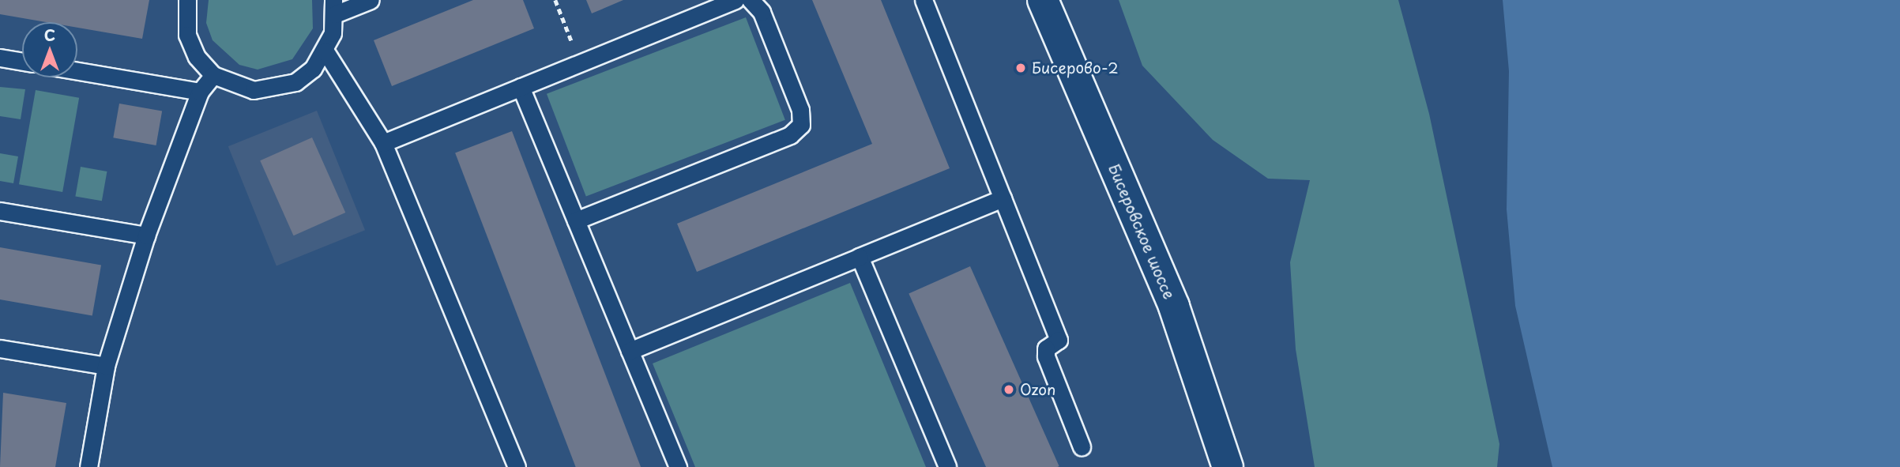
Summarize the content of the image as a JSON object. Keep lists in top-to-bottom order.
{
  "streets": {
    "main road": ["Бисеровское шоссе"]
  },
  "places": ["Бисерово-2", "Ozon"],
  "north": "top"
}
